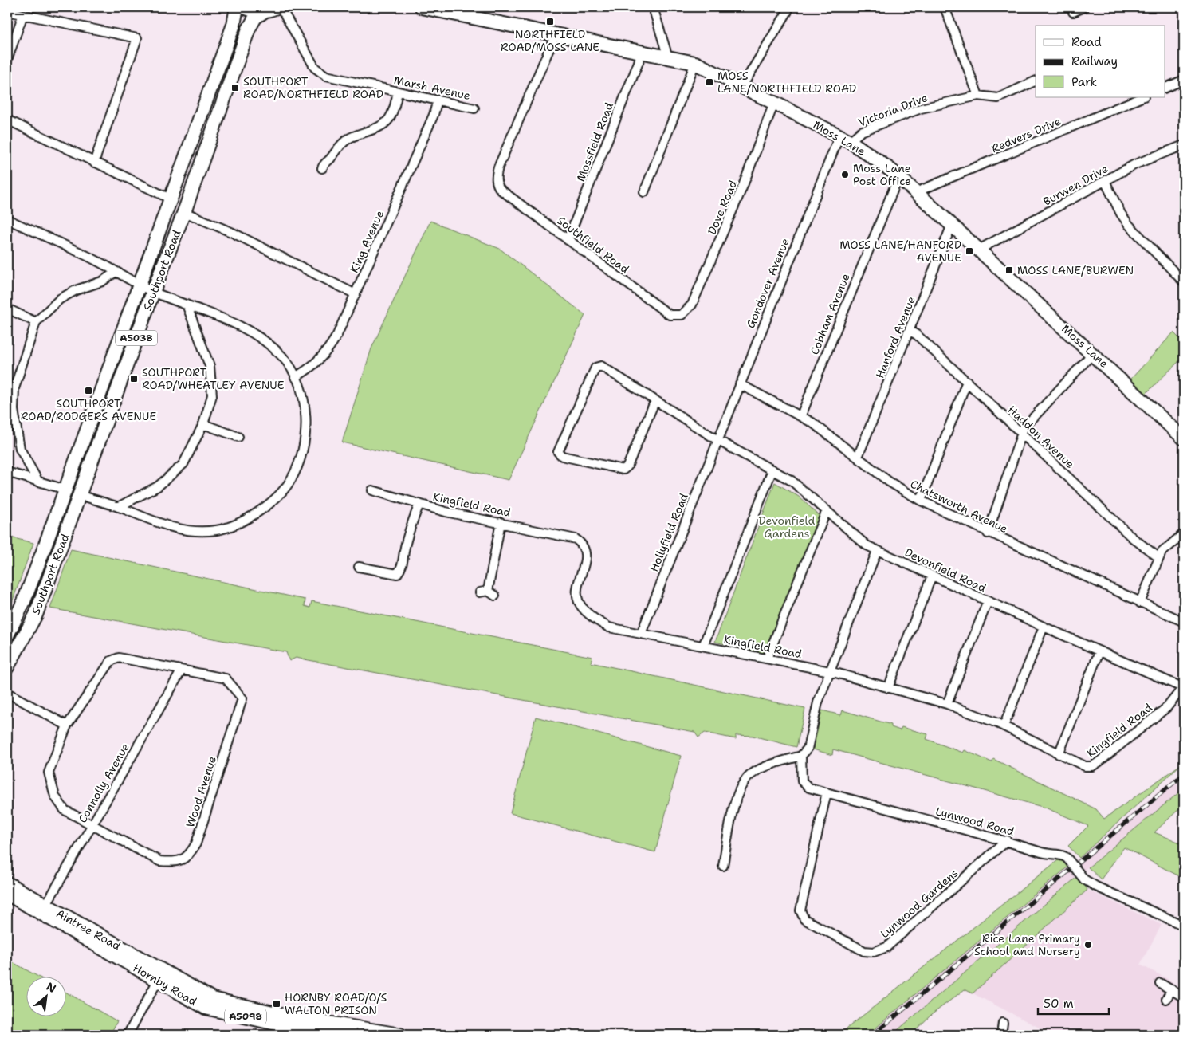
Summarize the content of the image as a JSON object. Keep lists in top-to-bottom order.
{
  "streets": {
    "main road": [
      "Moss Lane",
      "Southport Road",
      "A5038",
      "Aintree Road",
      "Hornby Road",
      "A5098"
    ],
    "street": [
      "Marsh Avenue",
      "Victoria Drive",
      "Redvers Drive",
      "Mossfield Road",
      "Burwen Drive",
      "Dove Road",
      "King Avenue",
      "Southfield Road",
      "Gondover Avenue",
      "Cobham Avenue",
      "Hanford Avenue",
      "Haddon Avenue",
      "Kingfield Road",
      "Chatsworth Avenue",
      "Hollyfield Road",
      "Devonfield Road",
      "Connolly Avenue",
      "Wood Avenue",
      "Lynwood Road",
      "Lynwood Gardens"
    ]
  },
  "crossings": [
    ["Marsh Avenue", "King Avenue"],
    ["Victoria Drive", "Moss Lane"],
    ["Victoria Drive", "Gondover Avenue"],
    ["Redvers Drive", "Moss Lane"],
    ["Moss Lane", "Mossfield Road"],
    ["Moss Lane", "Burwen Drive"],
    ["Moss Lane", "Dove Road"],
    ["Moss Lane", "Southfield Road"],
    ["Moss Lane", "Gondover Avenue"],
    ["Moss Lane", "Cobham Avenue"],
    ["Moss Lane", "Hanford Avenue"],
    ["Mossfield Road", "Southfield Road"],
    ["Dove Road", "Southfield Road"],
    ["Gondover Avenue", "Chatsworth Avenue"],
    ["Gondover Avenue", "Hollyfield Road"],
    ["Gondover Avenue", "Devonfield Road"],
    ["Cobham Avenue", "Chatsworth Avenue"],
    ["Hanford Avenue", "Haddon Avenue"],
    ["Hanford Avenue", "Chatsworth Avenue"],
    ["Kingfield Road", "Hollyfield Road"],
    ["Kingfield Road", "Devonfield Road"],
    ["Hollyfield Road", "Devonfield Road"],
    ["Connolly Avenue", "Wood Avenue"],
    ["Connolly Avenue", "Aintree Road"],
    ["Lynwood Road", "Lynwood Gardens"],
    ["Aintree Road", "Hornby Road"]
  ],
  "parks": ["Devonfield Gardens"],
  "places": {
    "transit": [
      "NORTHFIELD ROAD/MOSS LANE",
      "MOSS LANE/NORTHFIELD ROAD",
      "SOUTHPORT ROAD/NORTHFIELD ROAD",
      "MOSS LANE/HANFORD AVENUE",
      "MOSS LANE/BURWEN",
      "SOUTHPORT ROAD/WHEATLEY AVENUE",
      "SOUTHPORT ROAD/RODGERS AVENUE",
      "HORNBY ROAD/O/S WALTON PRISON"
    ],
    "other": ["Moss Lane Post Office", "Rice Lane Primary School and Nursery"]
  },
  "legend": ["Road", "Railway", "Park"],
  "scale_bar": "50 m",
  "north": "top right"
}
